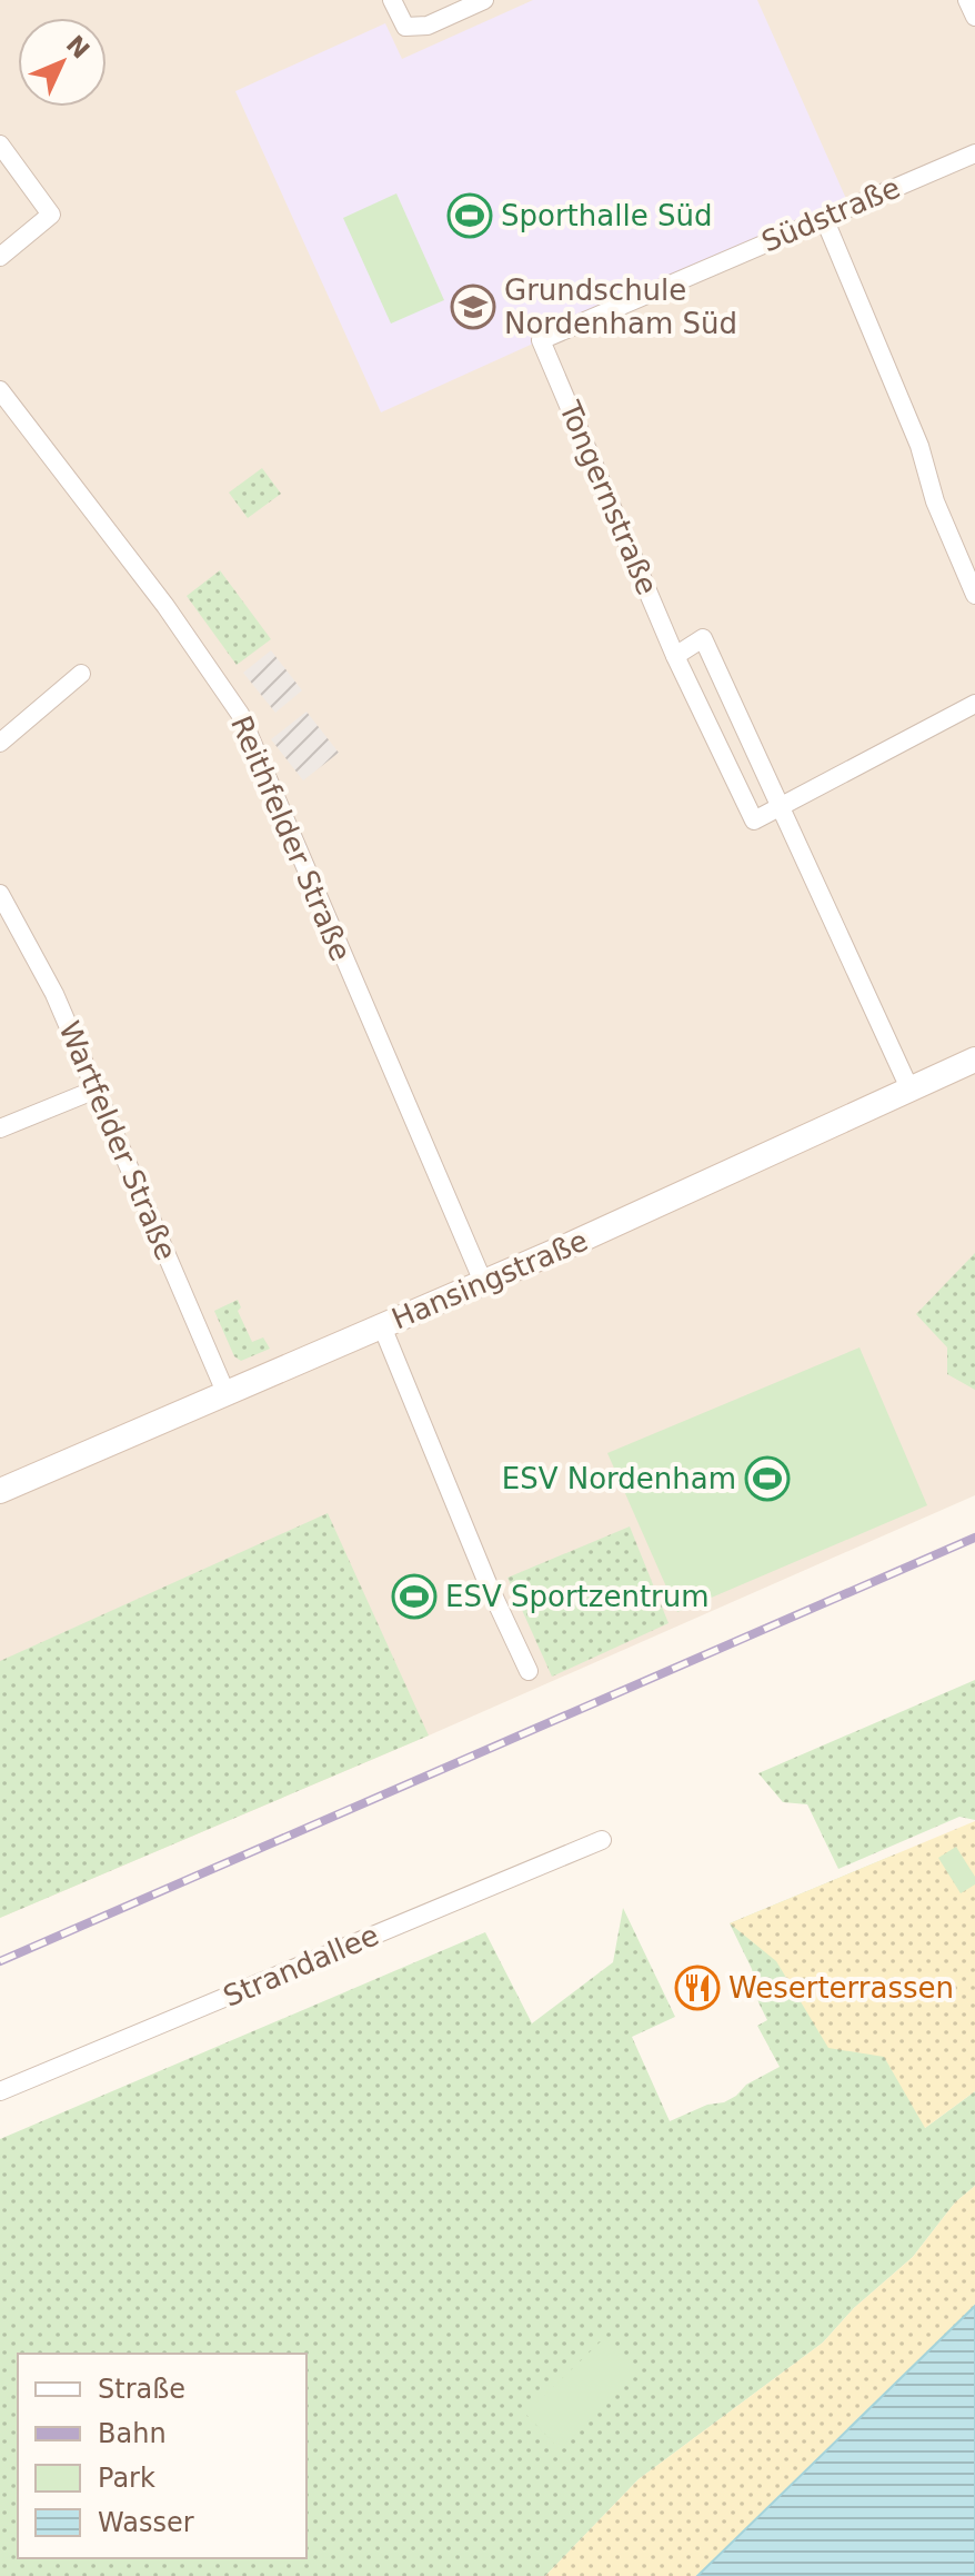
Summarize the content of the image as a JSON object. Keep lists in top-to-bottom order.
{
  "streets": {
    "street": [
      "Südstraße",
      "Tongernstraße",
      "Reithfelder Straße",
      "Wartfelder Straße",
      "Hansingstraße",
      "Strandallee"
    ]
  },
  "crossings": [
    ["Südstraße", "Tongernstraße"],
    ["Reithfelder Straße", "Hansingstraße"],
    ["Wartfelder Straße", "Hansingstraße"]
  ],
  "places": {
    "sports": ["Sporthalle Süd", "ESV Nordenham", "ESV Sportzentrum"],
    "school or university": ["Grundschule Nordenham Süd"],
    "restaurant": ["Weserterrassen"]
  },
  "legend": [
    "Straße",
    "Bahn",
    "Park",
    "Wasser"
  ],
  "north": "top right"
}
